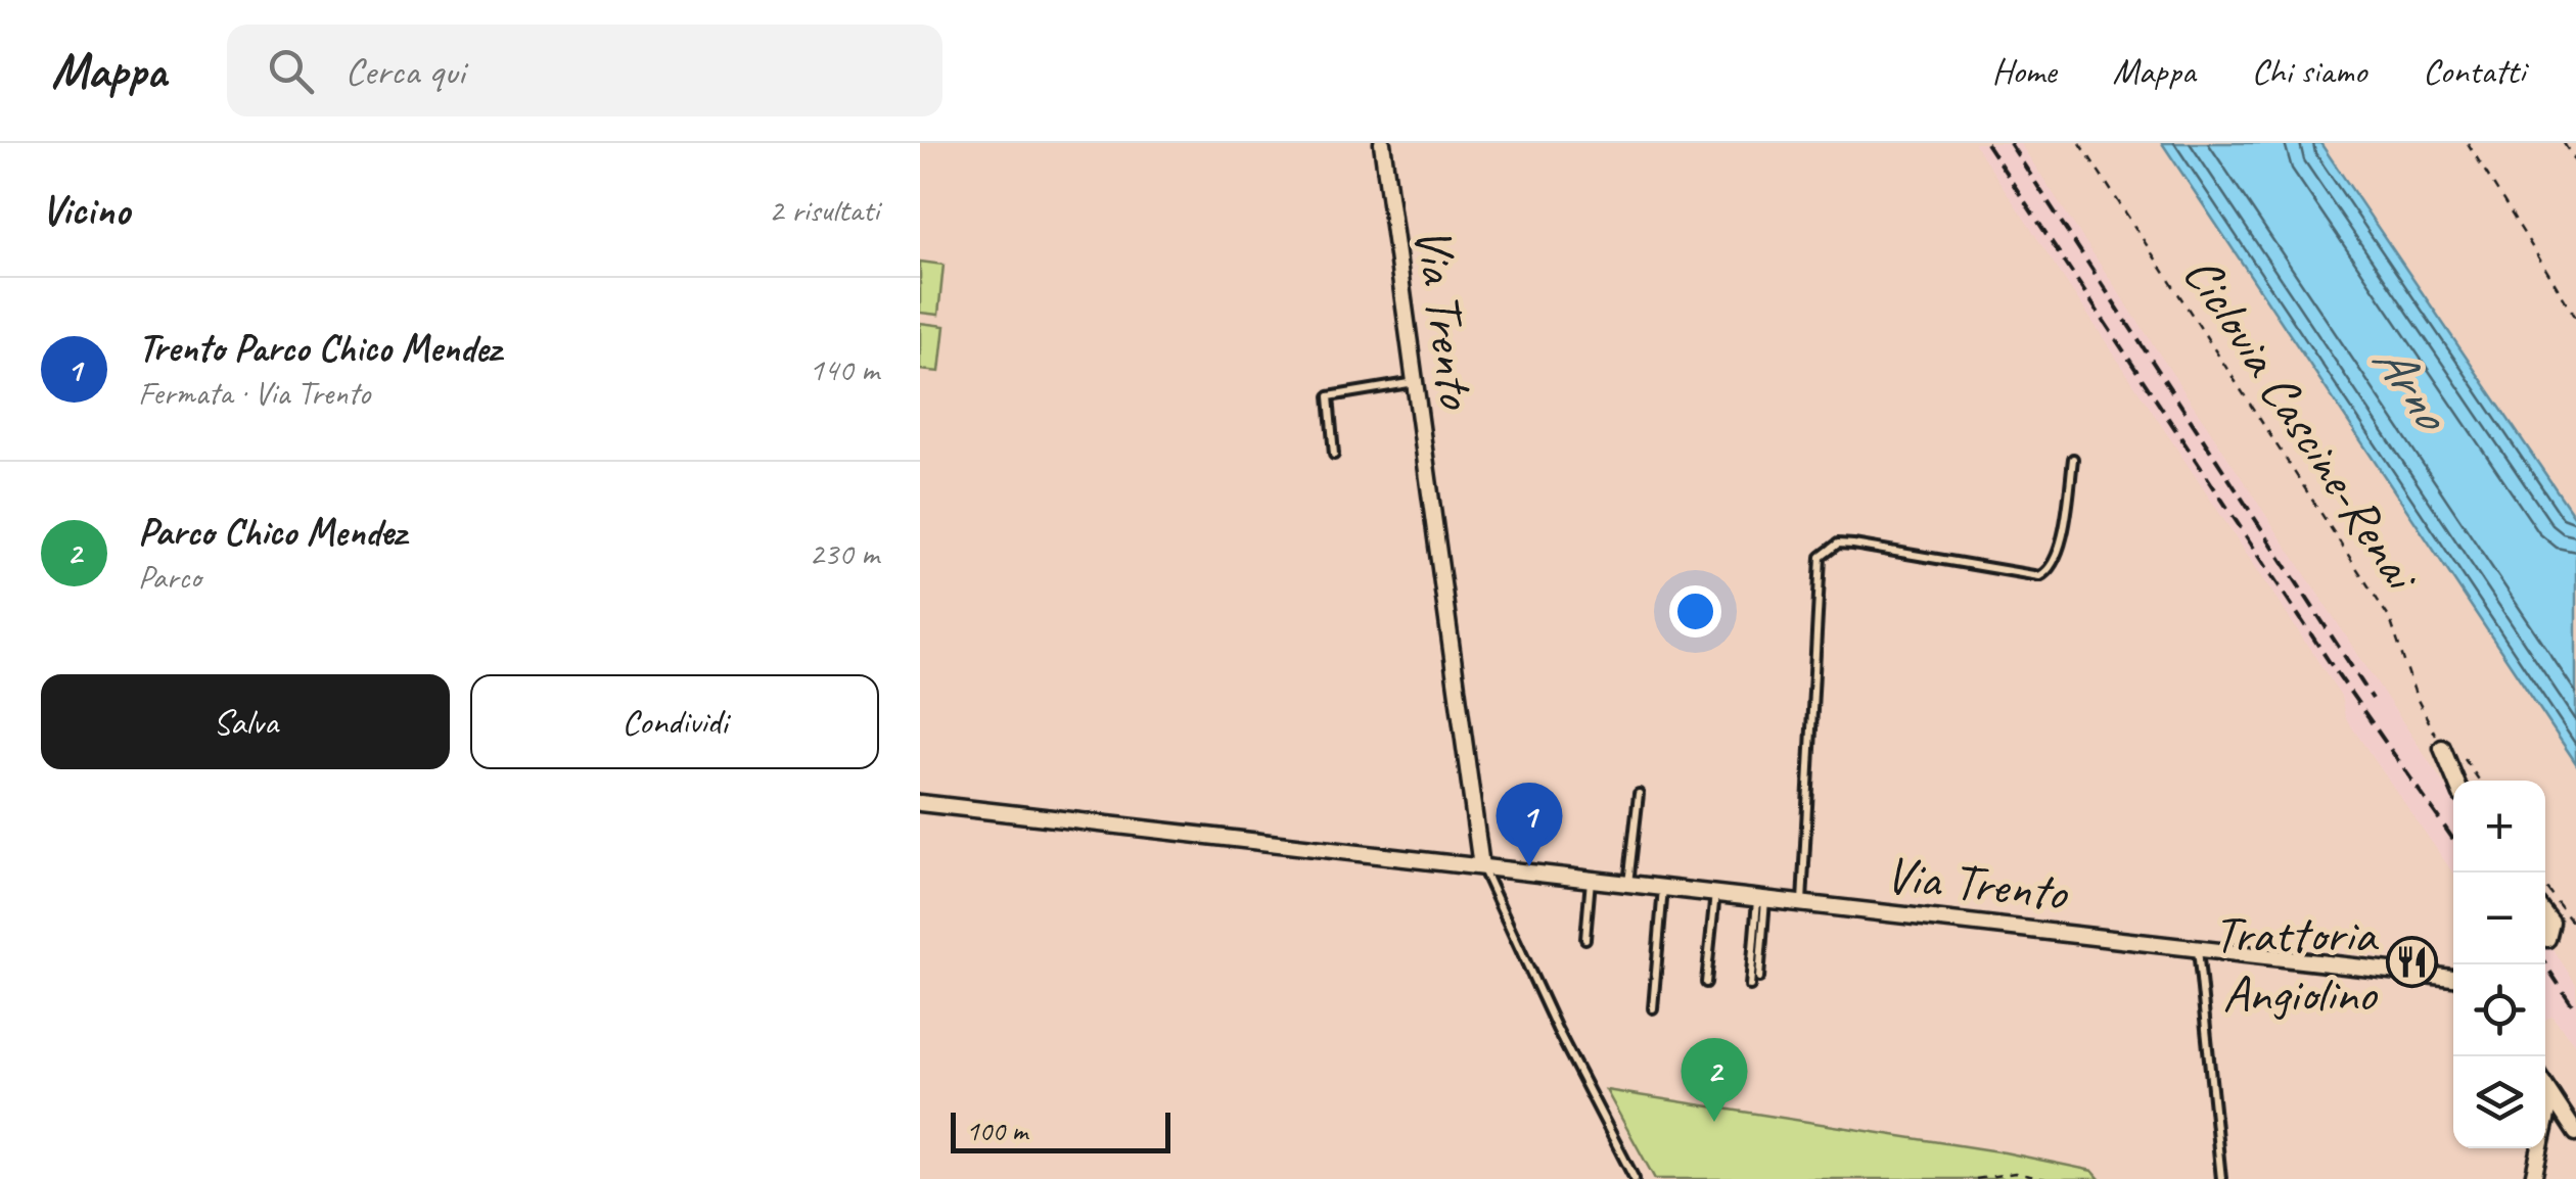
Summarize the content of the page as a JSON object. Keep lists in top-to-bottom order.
{
  "streets": {
    "street": ["Via Trento"],
    "path": ["Ciclovia Cascine-Renai"]
  },
  "water": ["Arno"],
  "places": {
    "restaurant": ["Trattoria Angiolino"]
  },
  "scale_bar": "100 m",
  "page": {
    "header": "Mappa",
    "search": "Cerca qui",
    "nav": [
      "Home",
      "Mappa",
      "Chi siamo",
      "Contatti"
    ],
    "heading": ["Vicino", "2 risultati"],
    "list": [
      {
        "mark": "1",
        "name": "Trento Parco Chico Mendez",
        "note": "Fermata · Via Trento",
        "value": "140 m"
      },
      {
        "mark": "2",
        "name": "Parco Chico Mendez",
        "note": "Parco",
        "value": "230 m"
      }
    ],
    "buttons": ["Salva", "Condividi"],
    "map_buttons": ["+", "−"],
    "pins": ["1", "2"],
    "scale": "100 m"
  }
}
